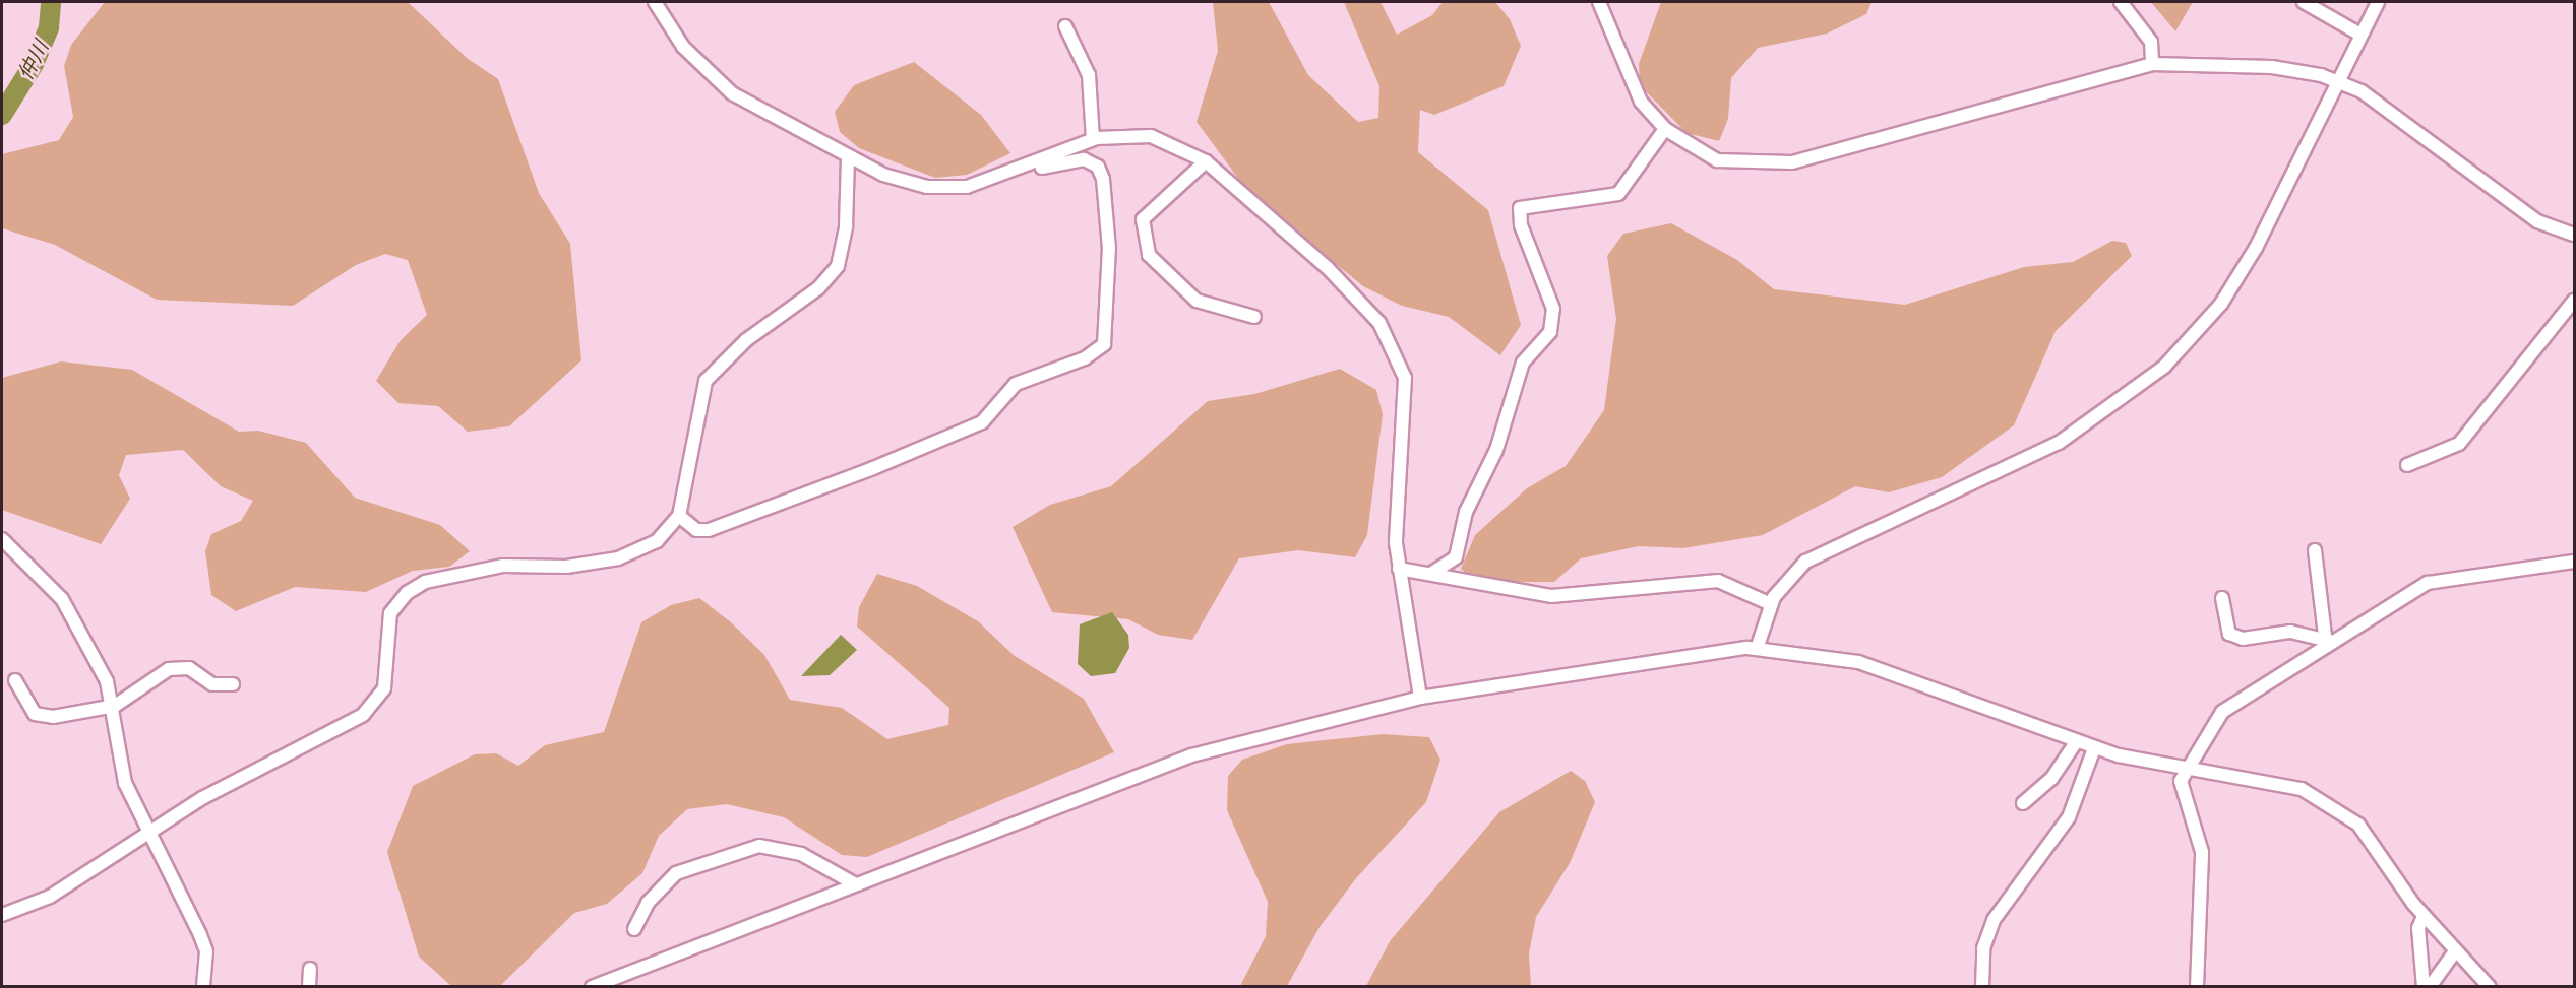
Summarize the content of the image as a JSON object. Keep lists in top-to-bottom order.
{
  "water": ["仲川"]
}
